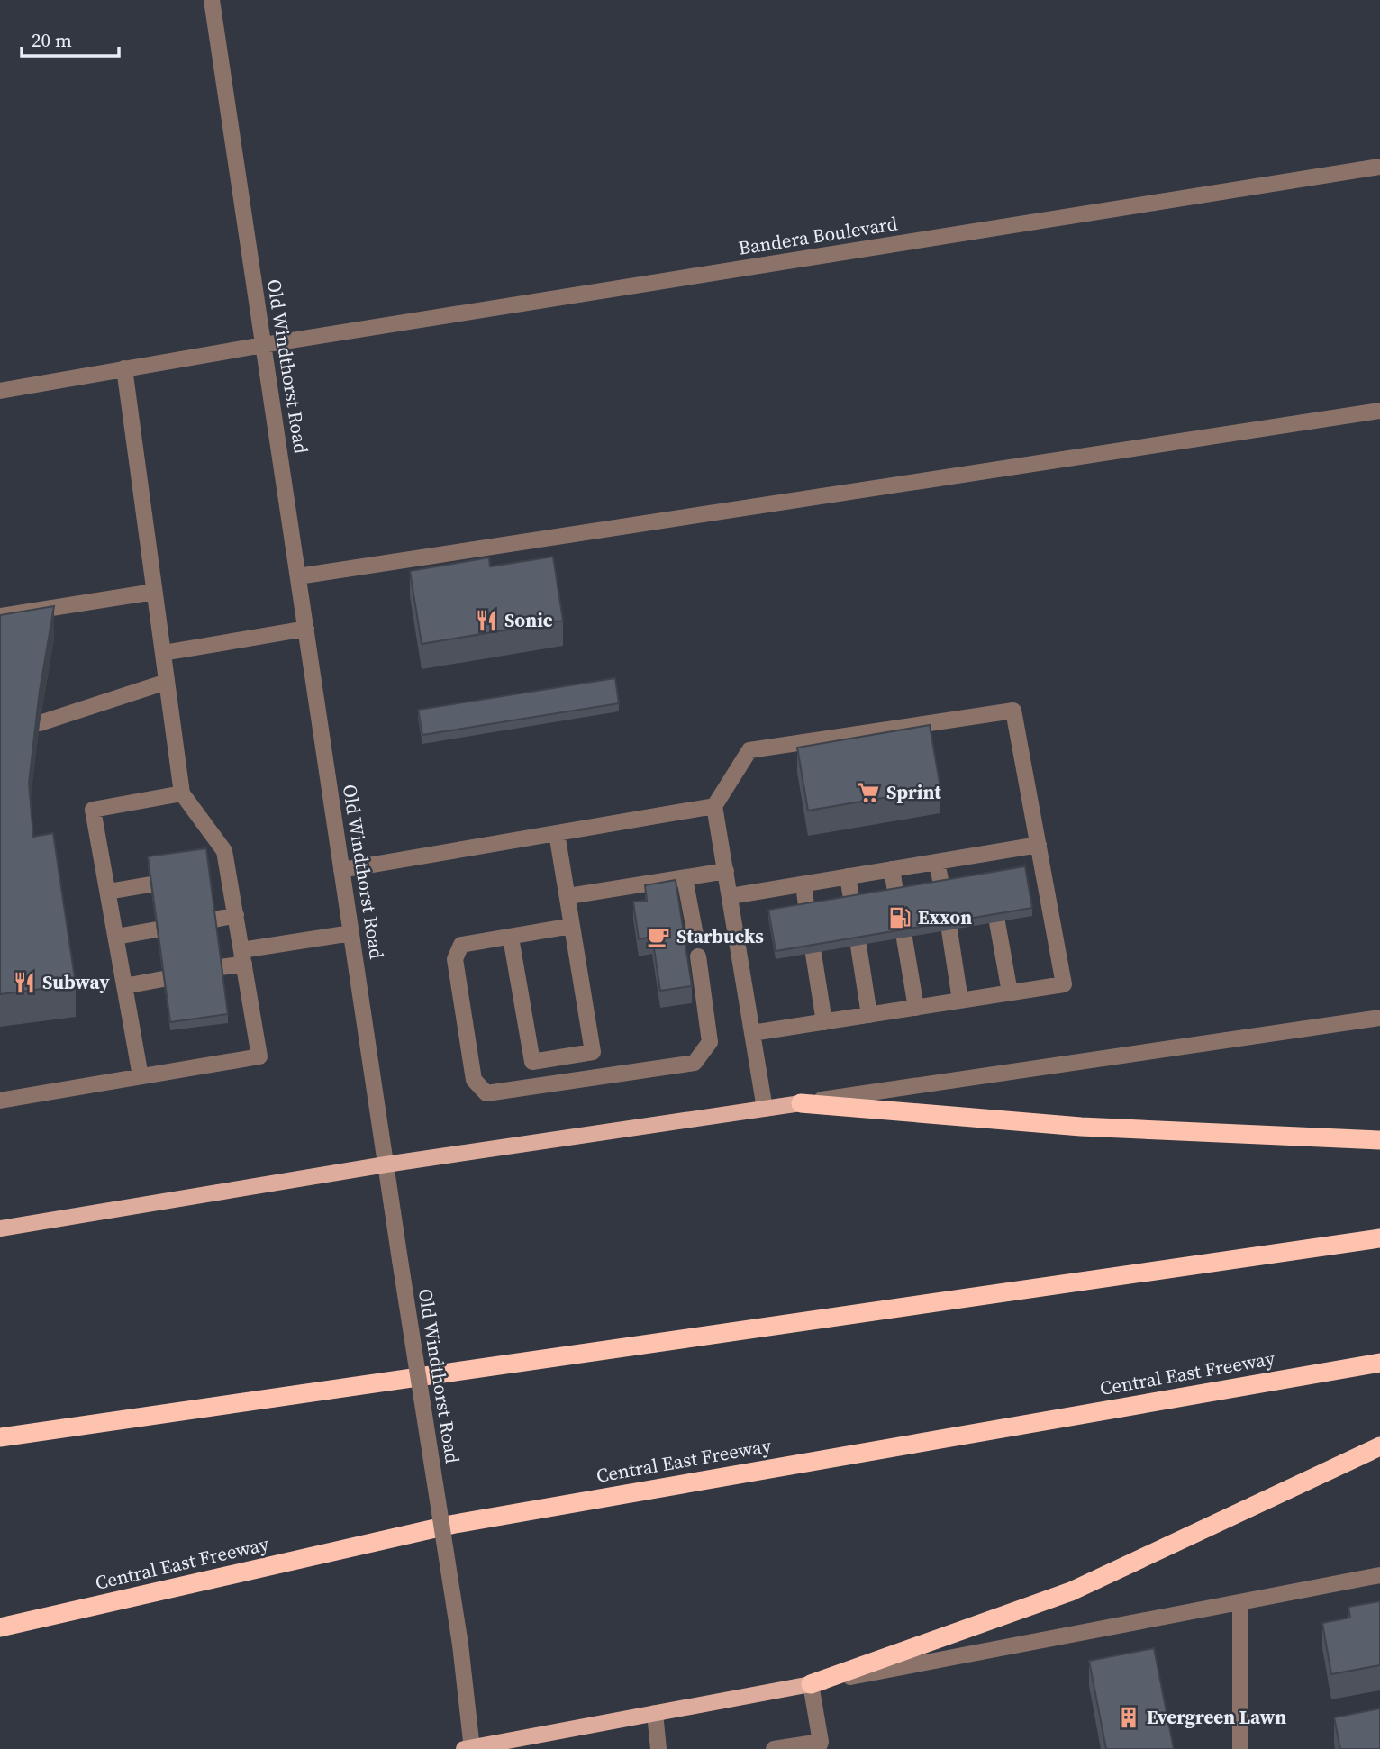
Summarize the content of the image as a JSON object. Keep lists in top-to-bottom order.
{
  "streets": {
    "highway": ["Central East Freeway"],
    "street": ["Bandera Boulevard", "Old Windthorst Road"]
  },
  "crossings": [
    ["Bandera Boulevard", "Old Windthorst Road"]
  ],
  "places": {
    "restaurant": ["Sonic", "Subway"],
    "supermarket": ["Sprint"],
    "fuel station": ["Exxon"],
    "cafe": ["Starbucks"],
    "building": ["Evergreen Lawn"]
  },
  "scale_bar": "20 m"
}
